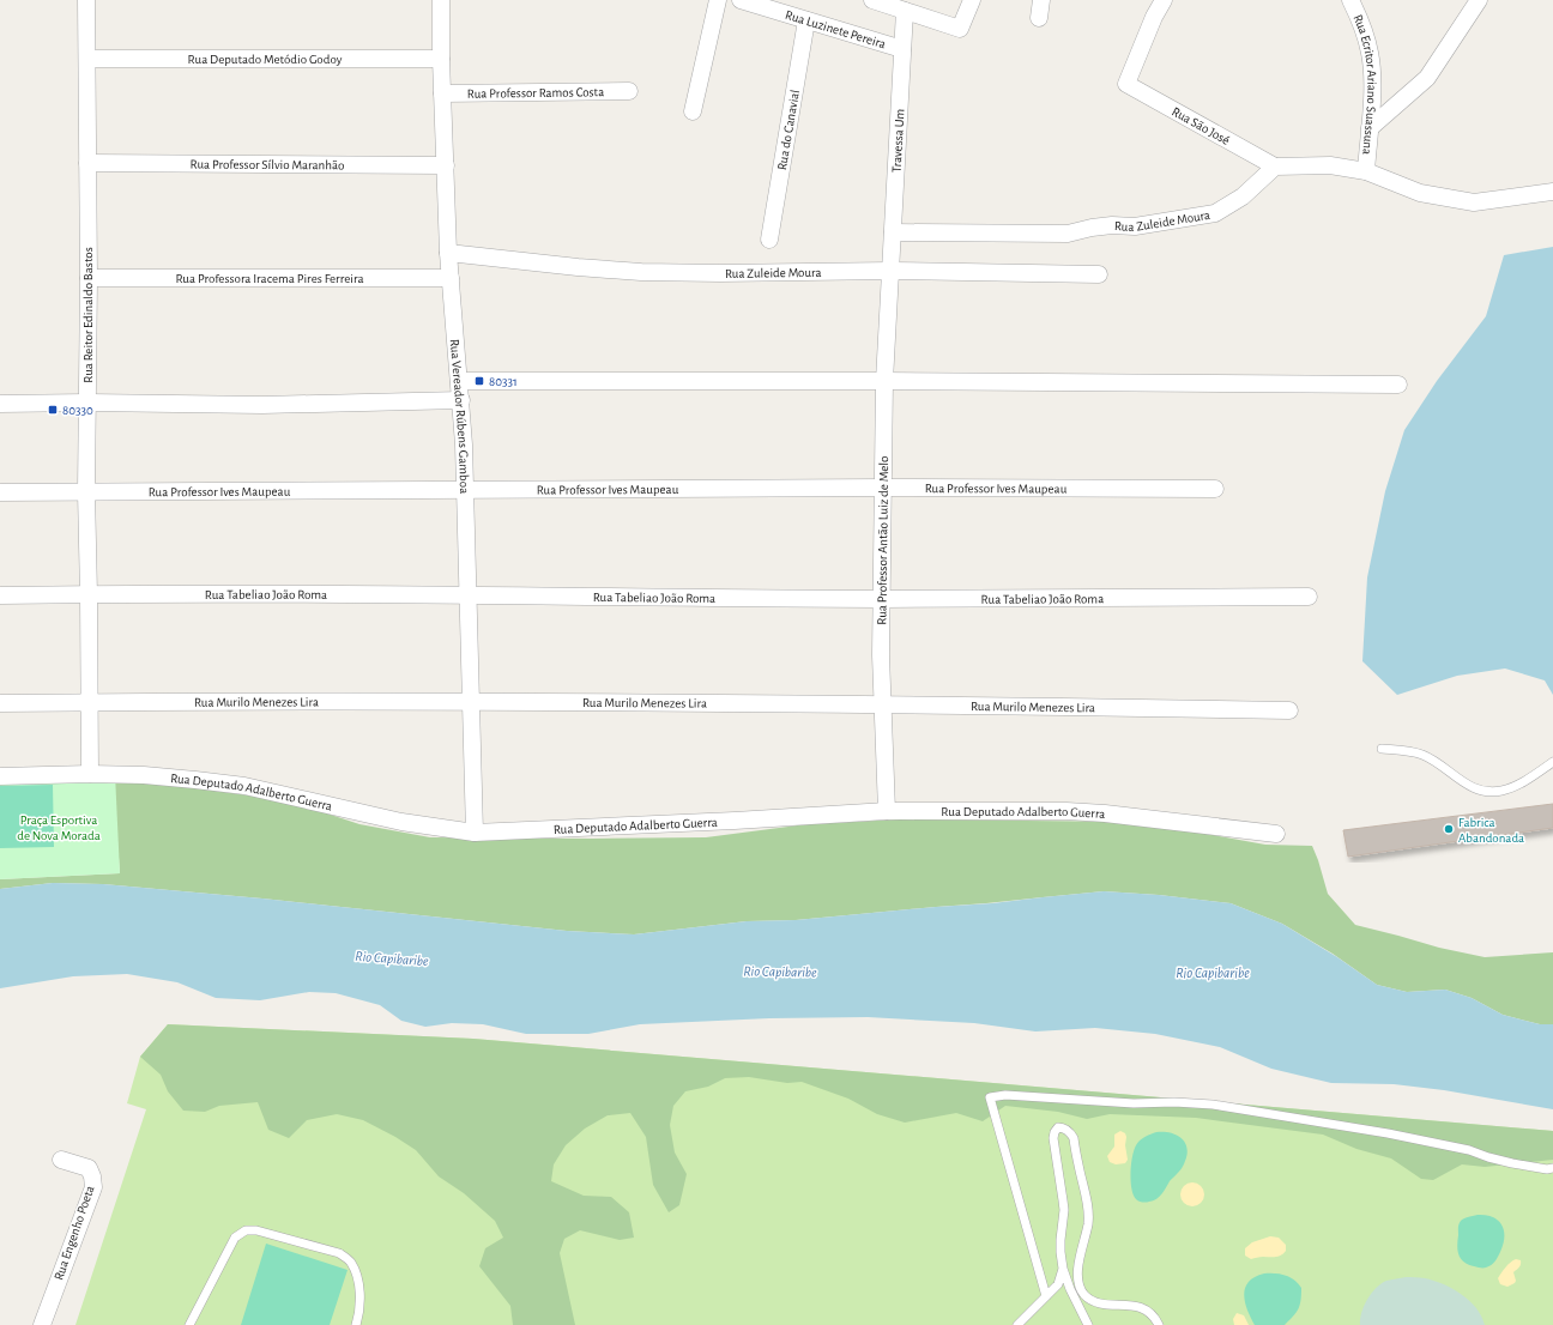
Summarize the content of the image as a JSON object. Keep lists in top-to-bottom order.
{
  "streets": {
    "street": [
      "Rua Luzinete Pereira",
      "Rua Deputado Metódio Godoy",
      "Rua Ecritor Ariano Suassuna",
      "Rua Professor Ramos Costa",
      "Rua São José",
      "Rua do Canavial",
      "Travessa Um",
      "Rua Professor Sílvio Maranhão",
      "Rua Zuleide Moura",
      "Rua Professora Iracema Pires Ferreira",
      "Rua Reitor Edinaldo Bastos",
      "Rua Vereador Rúbens Gamboa",
      "Rua Professor Ives Maupeau",
      "Rua Professor Antão Luiz de Melo",
      "Rua Tabeliao João Roma",
      "Rua Murilo Menezes Lira",
      "Rua Deputado Adalberto Guerra",
      "Rua Engenho Poeta"
    ]
  },
  "crossings": [
    ["Rua Luzinete Pereira", "Rua do Canavial"],
    ["Rua Luzinete Pereira", "Travessa Um"],
    ["Rua Deputado Metódio Godoy", "Rua Reitor Edinaldo Bastos"],
    ["Rua Deputado Metódio Godoy", "Rua Vereador Rúbens Gamboa"],
    ["Rua Professor Ramos Costa", "Rua Vereador Rúbens Gamboa"],
    ["Rua São José", "Rua Zuleide Moura"],
    ["Travessa Um", "Rua Zuleide Moura"],
    ["Travessa Um", "Rua Professor Antão Luiz de Melo"],
    ["Rua Professor Sílvio Maranhão", "Rua Reitor Edinaldo Bastos"],
    ["Rua Professor Sílvio Maranhão", "Rua Vereador Rúbens Gamboa"],
    ["Rua Zuleide Moura", "Rua Vereador Rúbens Gamboa"],
    ["Rua Zuleide Moura", "Rua Professor Antão Luiz de Melo"],
    ["Rua Professora Iracema Pires Ferreira", "Rua Reitor Edinaldo Bastos"],
    ["Rua Professora Iracema Pires Ferreira", "Rua Vereador Rúbens Gamboa"],
    ["Rua Reitor Edinaldo Bastos", "Rua Professor Ives Maupeau"],
    ["Rua Reitor Edinaldo Bastos", "Rua Tabeliao João Roma"],
    ["Rua Reitor Edinaldo Bastos", "Rua Murilo Menezes Lira"],
    ["Rua Reitor Edinaldo Bastos", "Rua Deputado Adalberto Guerra"],
    ["Rua Vereador Rúbens Gamboa", "Rua Professor Ives Maupeau"],
    ["Rua Vereador Rúbens Gamboa", "Rua Tabeliao João Roma"],
    ["Rua Vereador Rúbens Gamboa", "Rua Murilo Menezes Lira"],
    ["Rua Vereador Rúbens Gamboa", "Rua Deputado Adalberto Guerra"],
    ["Rua Professor Ives Maupeau", "Rua Professor Antão Luiz de Melo"],
    ["Rua Professor Antão Luiz de Melo", "Rua Tabeliao João Roma"],
    ["Rua Professor Antão Luiz de Melo", "Rua Murilo Menezes Lira"],
    ["Rua Professor Antão Luiz de Melo", "Rua Deputado Adalberto Guerra"]
  ],
  "water": ["Rio Capibaribe"],
  "parks": ["Praça Esportiva de Nova Morada"],
  "places": {
    "transit": ["80331", "80330"],
    "other": ["Fabrica Abandonada"]
  }
}
